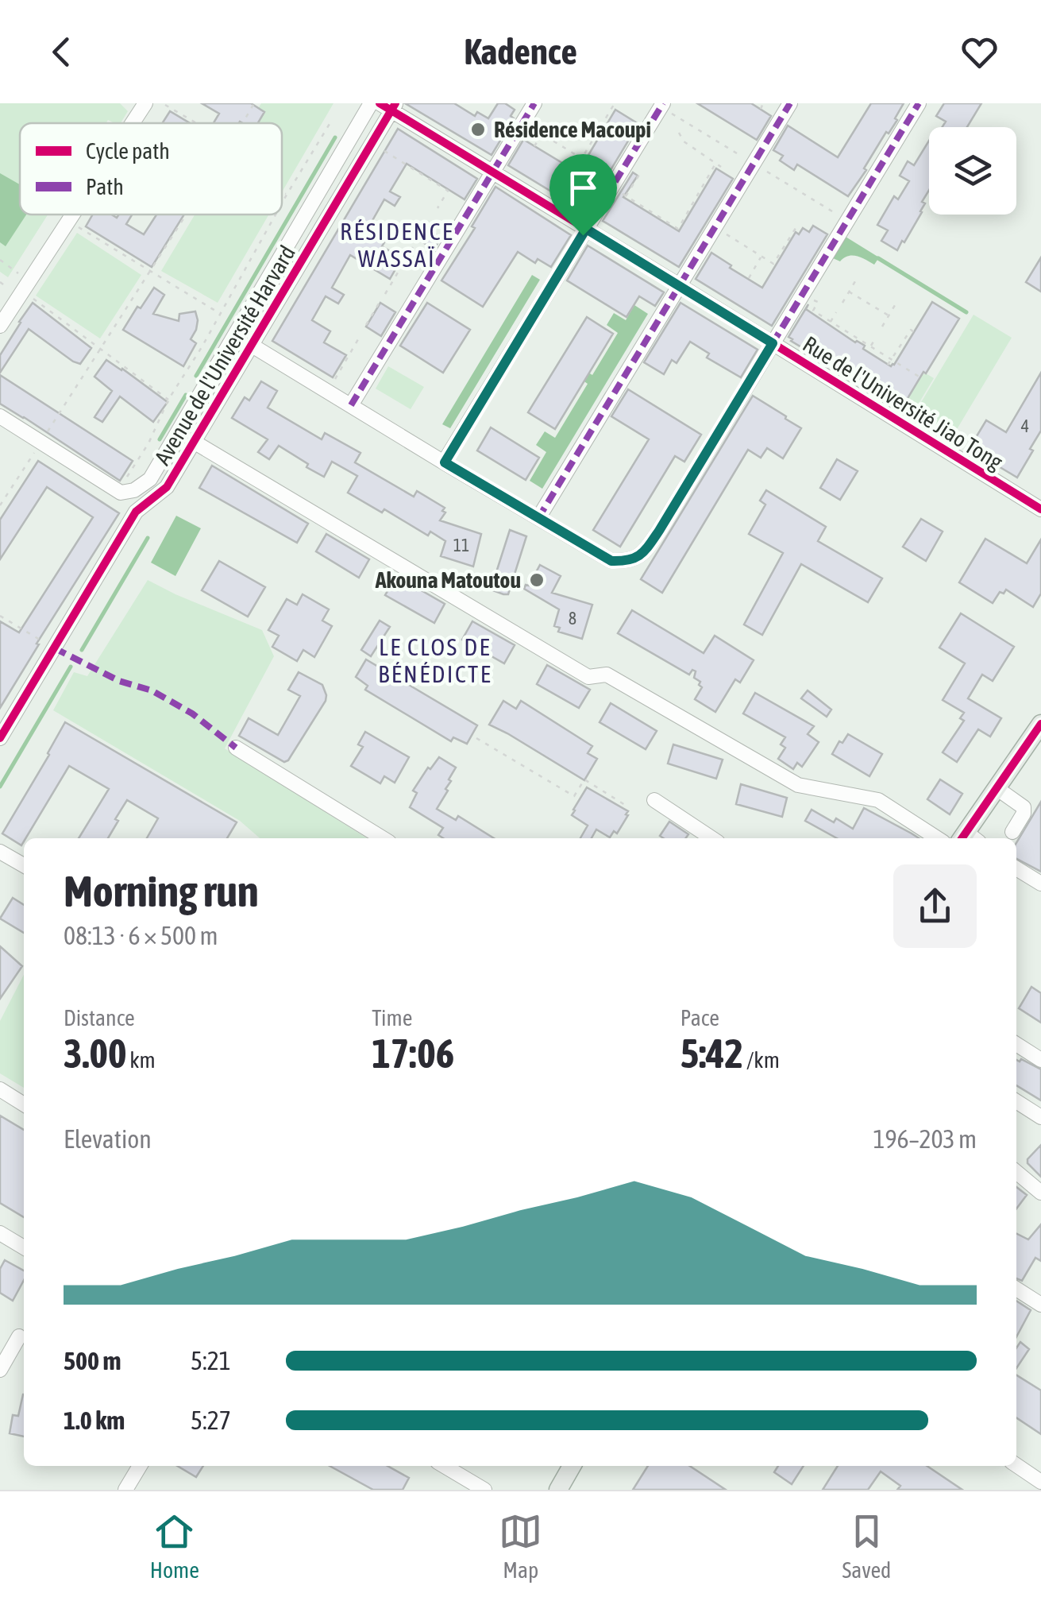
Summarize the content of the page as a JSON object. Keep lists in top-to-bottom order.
{
  "streets": {
    "street": ["Avenue de l'Université Harvard", "Rue de l'Université Jiao Tong"]
  },
  "crossings": [
    ["Avenue de l'Université Harvard", "Rue de l'Université Jiao Tong"]
  ],
  "districts": ["RÉSIDENCE WASSAÏ", "LE CLOS DE BÉNÉDICTE"],
  "places": ["Résidence Macoupi", "Akouna Matoutou"],
  "house_numbers": ["4", "11", "8"],
  "legend": ["Cycle path", "Path"],
  "page": {
    "header": "Kadence",
    "heading": ["Morning run", "08:13 · 6 × 500 m"],
    "stats": [
      ["Distance", "3.00 km"],
      ["Time", "17:06"],
      ["Pace", "5:42 /km"]
    ],
    "chart": ["Elevation", "196–203 m"],
    "list": [
      {
        "name": "500 m",
        "note": "5:21"
      },
      {
        "name": "1.0 km",
        "note": "5:27"
      }
    ],
    "tabs": ["Home", "Map", "Saved"]
  }
}
